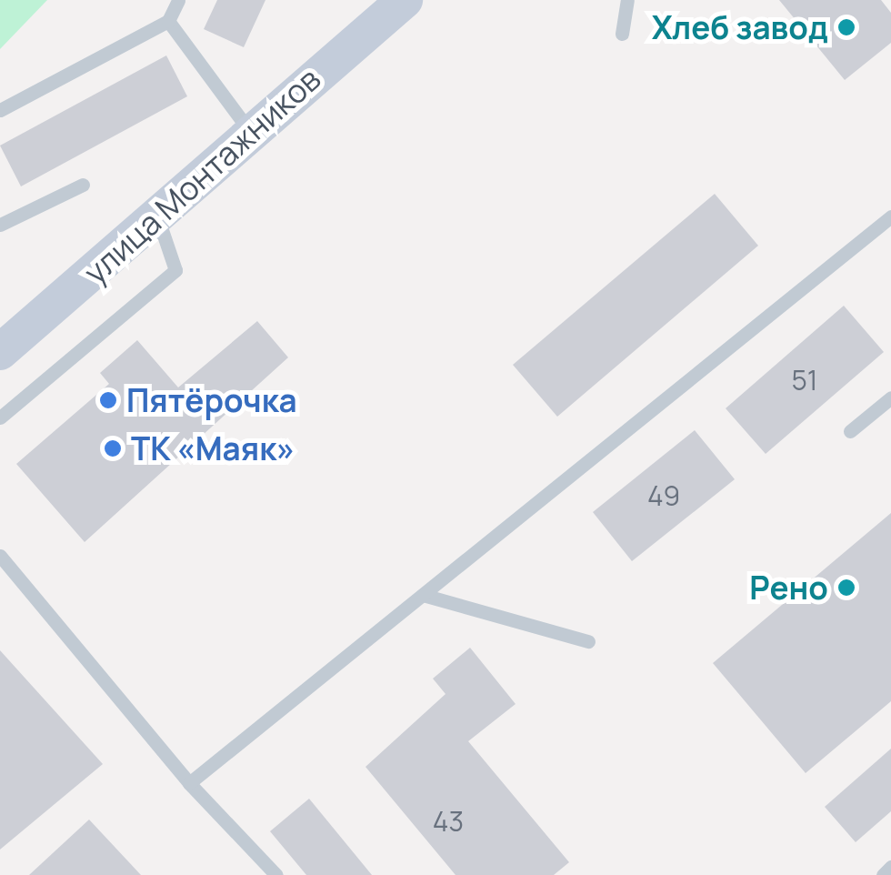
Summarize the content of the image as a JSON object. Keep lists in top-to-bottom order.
{
  "streets": {
    "street": ["улица Монтажников"]
  },
  "places": [
    "Хлеб завод",
    "Пятёрочка",
    "ТК «Маяк»",
    "Рено"
  ],
  "house_numbers": ["51", "49", "43"]
}
